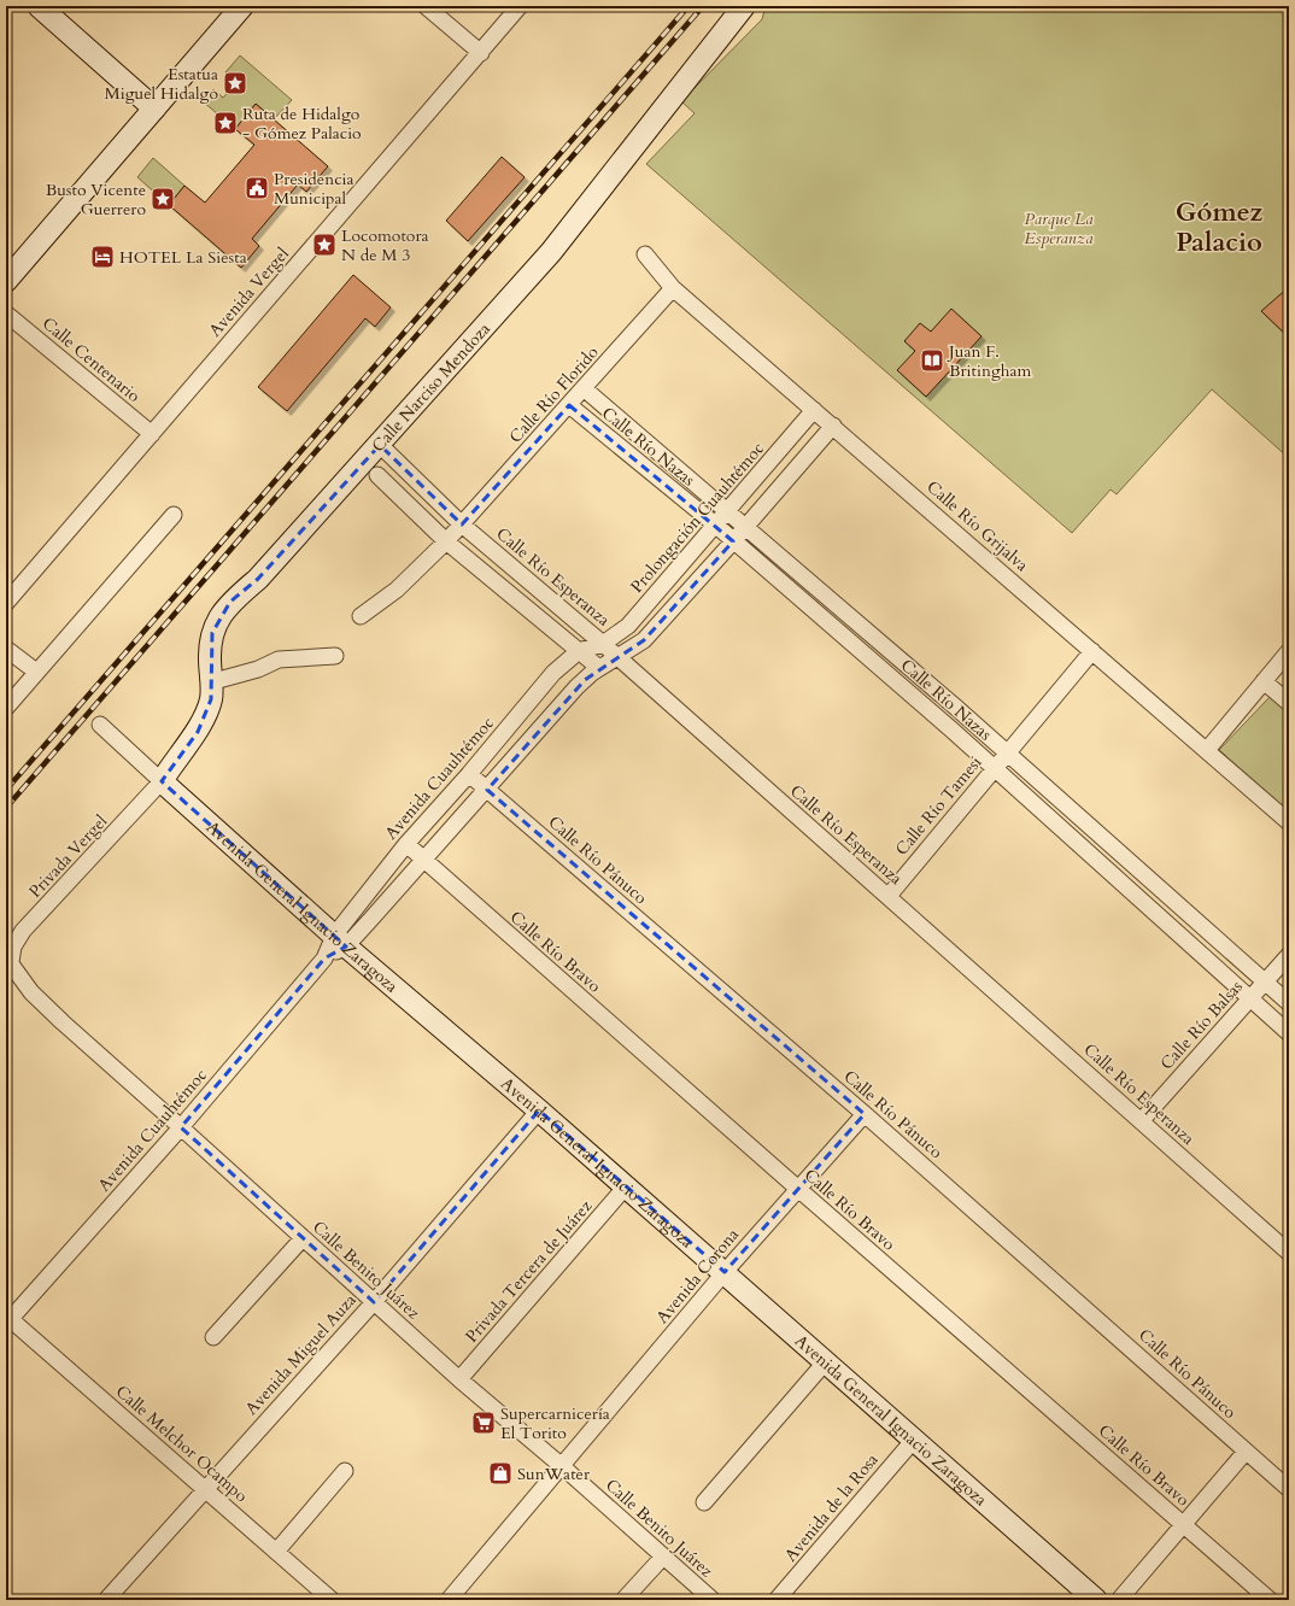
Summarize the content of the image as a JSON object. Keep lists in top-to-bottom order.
{
  "streets": {
    "street": [
      "Avenida Vergel",
      "Calle Centenario",
      "Calle Narciso Mendoza",
      "Calle Río Florido",
      "Calle Río Nazas",
      "Prolongación Cuauhtémoc",
      "Calle Río Grijalva",
      "Calle Río Esperanza",
      "Avenida Cuauhtémoc",
      "Calle Río Tamesi",
      "Privada Vergel",
      "Calle Río Pánuco",
      "Avenida General Ignacio Zaragoza",
      "Calle Río Bravo",
      "Calle Río Balsas",
      "Calle Benito Juárez",
      "Privada Tercera de Juárez",
      "Avenida Corona",
      "Avenida Miguel Auza",
      "Calle Melchor Ocampo",
      "Avenida de la Rosa"
    ]
  },
  "crossings": [
    ["Avenida Vergel", "Calle Centenario"],
    ["Calle Narciso Mendoza", "Calle Río Esperanza"],
    ["Calle Narciso Mendoza", "Privada Vergel"],
    ["Calle Narciso Mendoza", "Avenida General Ignacio Zaragoza"],
    ["Calle Río Florido", "Calle Río Nazas"],
    ["Calle Río Florido", "Calle Río Grijalva"],
    ["Calle Río Florido", "Calle Río Esperanza"],
    ["Calle Río Nazas", "Prolongación Cuauhtémoc"],
    ["Calle Río Nazas", "Calle Río Tamesi"],
    ["Calle Río Nazas", "Calle Río Balsas"],
    ["Prolongación Cuauhtémoc", "Calle Río Grijalva"],
    ["Prolongación Cuauhtémoc", "Calle Río Esperanza"],
    ["Prolongación Cuauhtémoc", "Avenida Cuauhtémoc"],
    ["Calle Río Grijalva", "Calle Río Tamesi"],
    ["Calle Río Esperanza", "Avenida Cuauhtémoc"],
    ["Calle Río Esperanza", "Calle Río Tamesi"],
    ["Calle Río Esperanza", "Calle Río Balsas"],
    ["Avenida Cuauhtémoc", "Calle Río Pánuco"],
    ["Avenida Cuauhtémoc", "Avenida General Ignacio Zaragoza"],
    ["Avenida Cuauhtémoc", "Calle Río Bravo"],
    ["Avenida Cuauhtémoc", "Calle Benito Juárez"],
    ["Avenida Cuauhtémoc", "Calle Melchor Ocampo"],
    ["Privada Vergel", "Avenida General Ignacio Zaragoza"],
    ["Privada Vergel", "Calle Benito Juárez"],
    ["Calle Río Pánuco", "Avenida Corona"],
    ["Avenida General Ignacio Zaragoza", "Privada Tercera de Juárez"],
    ["Avenida General Ignacio Zaragoza", "Avenida Corona"],
    ["Avenida General Ignacio Zaragoza", "Avenida Miguel Auza"],
    ["Avenida General Ignacio Zaragoza", "Avenida de la Rosa"],
    ["Calle Río Bravo", "Avenida Corona"],
    ["Calle Benito Juárez", "Privada Tercera de Juárez"],
    ["Calle Benito Juárez", "Avenida Corona"],
    ["Calle Benito Juárez", "Avenida Miguel Auza"],
    ["Avenida Miguel Auza", "Calle Melchor Ocampo"]
  ],
  "districts": ["Gómez Palacio"],
  "parks": ["Parque La Esperanza"],
  "places": {
    "place": [
      "Estatua Miguel Hidalgo",
      "Ruta de Hidalgo - Gómez Palacio",
      "Busto Vicente Guerrero",
      "Locomotora N de M 3"
    ],
    "public building": ["Presidencia Municipal"],
    "hotel": ["HOTEL La Siesta"],
    "library": ["Juan F. Britingham"],
    "supermarket": ["Supercarnicería El Torito"],
    "shop": ["SunWater"]
  }
}
